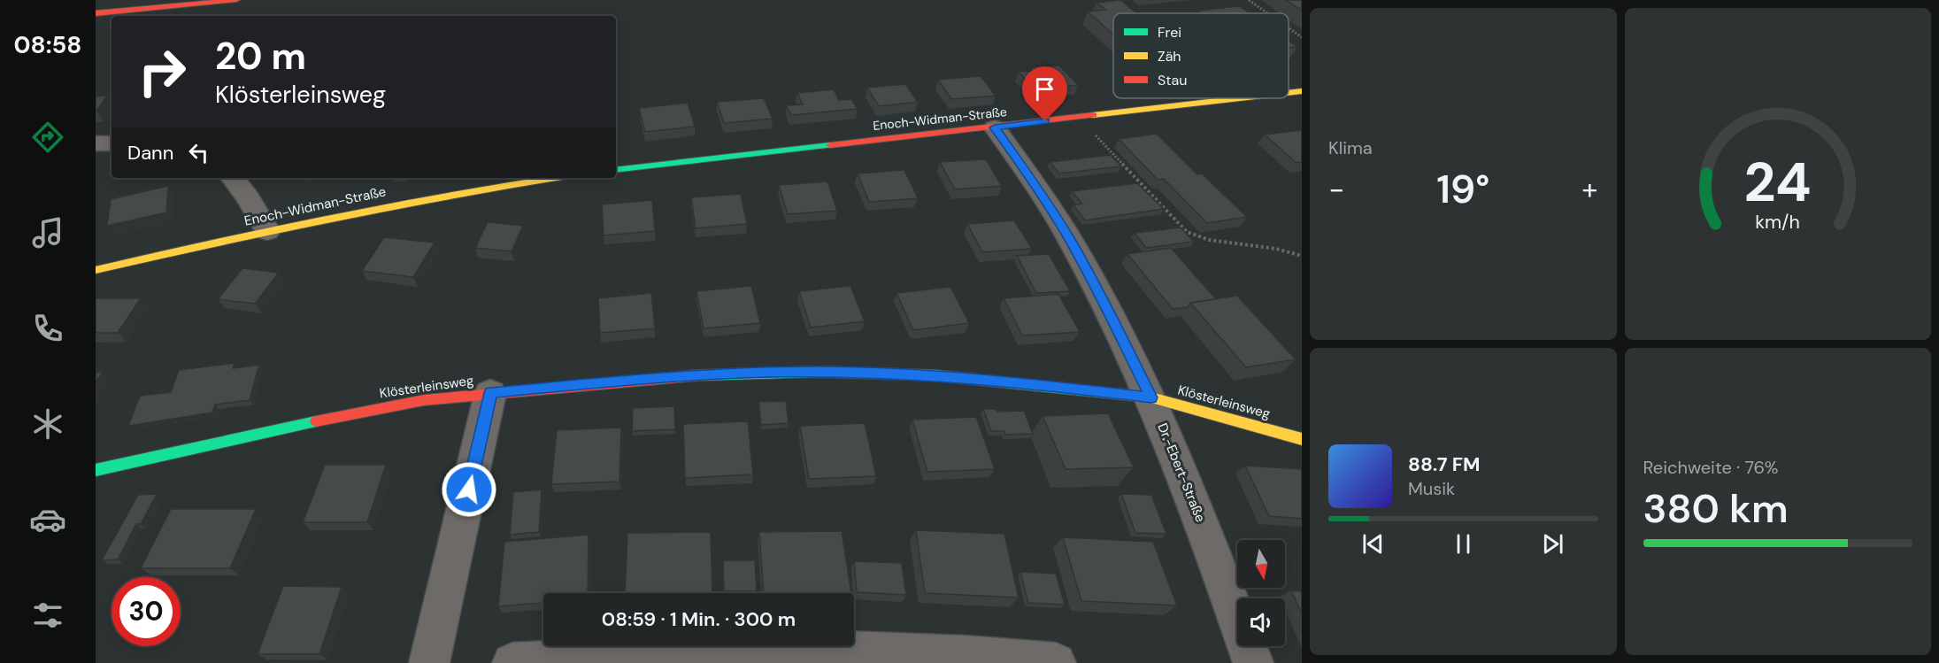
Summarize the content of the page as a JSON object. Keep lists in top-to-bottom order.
{
  "streets": {
    "street": ["Enoch-Widman-Straße", "Klösterleinsweg", "Dr.-Ebert-Straße"]
  },
  "crossings": [
    ["Enoch-Widman-Straße", "Dr.-Ebert-Straße"],
    ["Klösterleinsweg", "Dr.-Ebert-Straße"]
  ],
  "legend": ["Frei", "Zäh", "Stau"],
  "north": "bottom",
  "page": {
    "tabs": "08:58",
    "tile": [
      "Klima",
      ["Reichweite · 76%", "380 km"]
    ],
    "turn": ["20 m", "Klösterleinsweg"],
    "then": "Dann",
    "heat": ["−", "19°", "+"],
    "song": ["88.7 FM", "Musik"],
    "limit": "30",
    "trip": "08:59 · 1 Min. · 300 m",
    "gauge": ["24", "km/h"]
  }
}
